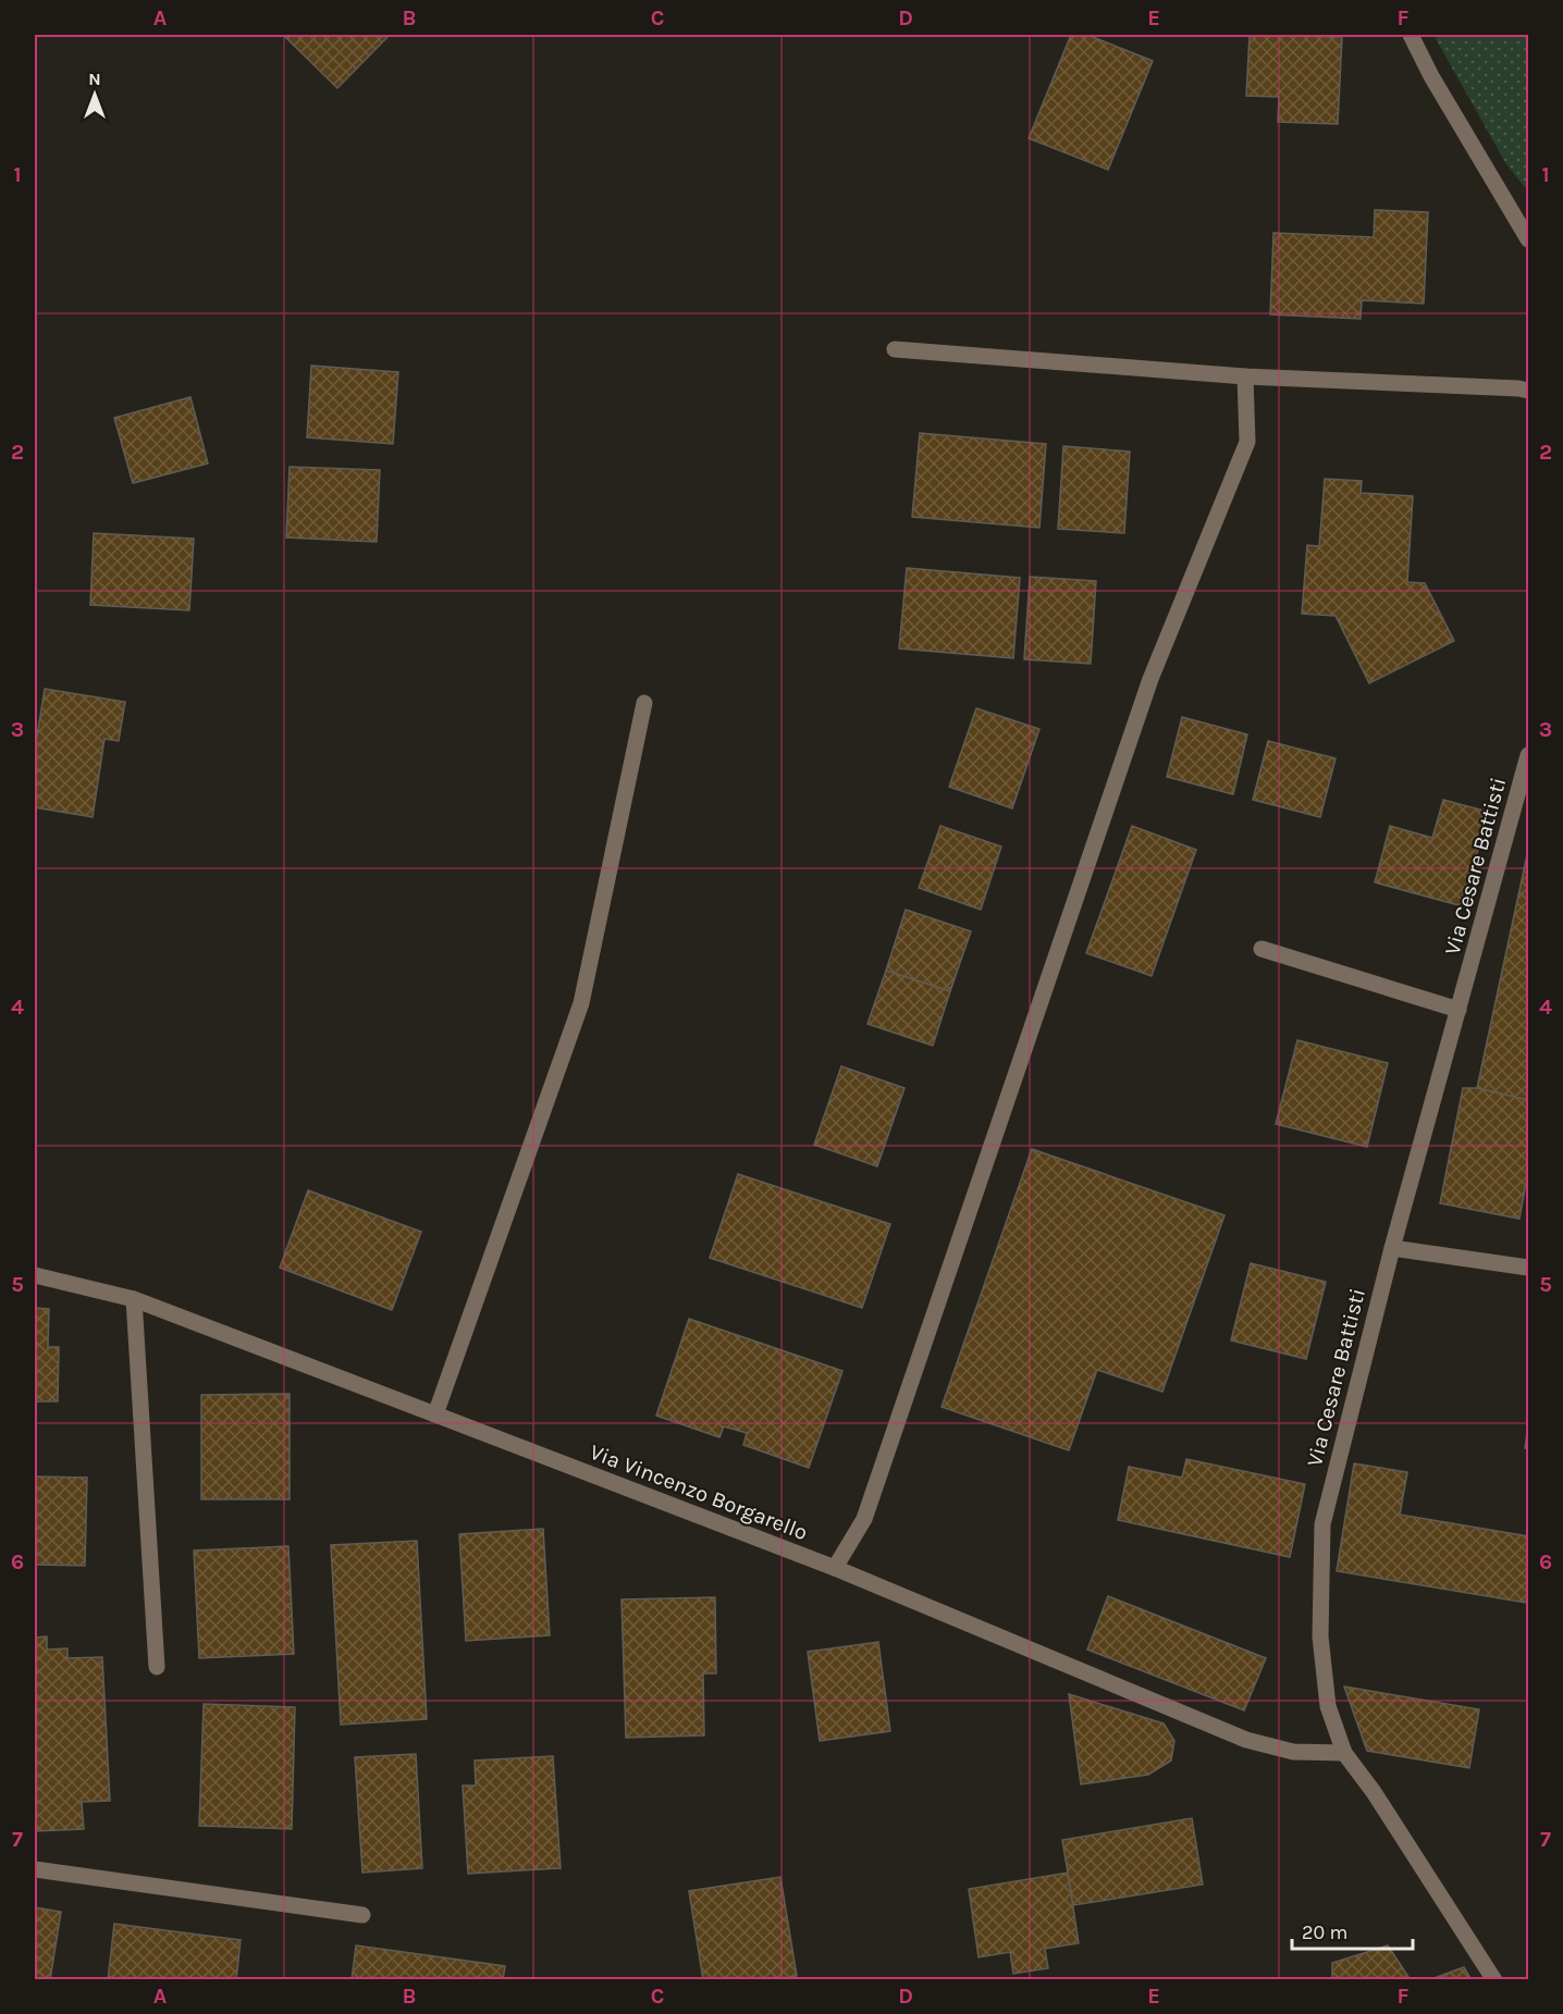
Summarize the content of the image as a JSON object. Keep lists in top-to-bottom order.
{
  "streets": {
    "street": ["Via Cesare Battisti", "Via Vincenzo Borgarello"]
  },
  "crossings": [
    ["Via Cesare Battisti", "Via Vincenzo Borgarello"]
  ],
  "scale_bar": "20 m",
  "north": "top",
  "grid": {
    "columns": [
      "A",
      "B",
      "C",
      "D",
      "E",
      "F"
    ],
    "rows": [
      "1",
      "2",
      "3",
      "4",
      "5",
      "6",
      "7"
    ]
  }
}
